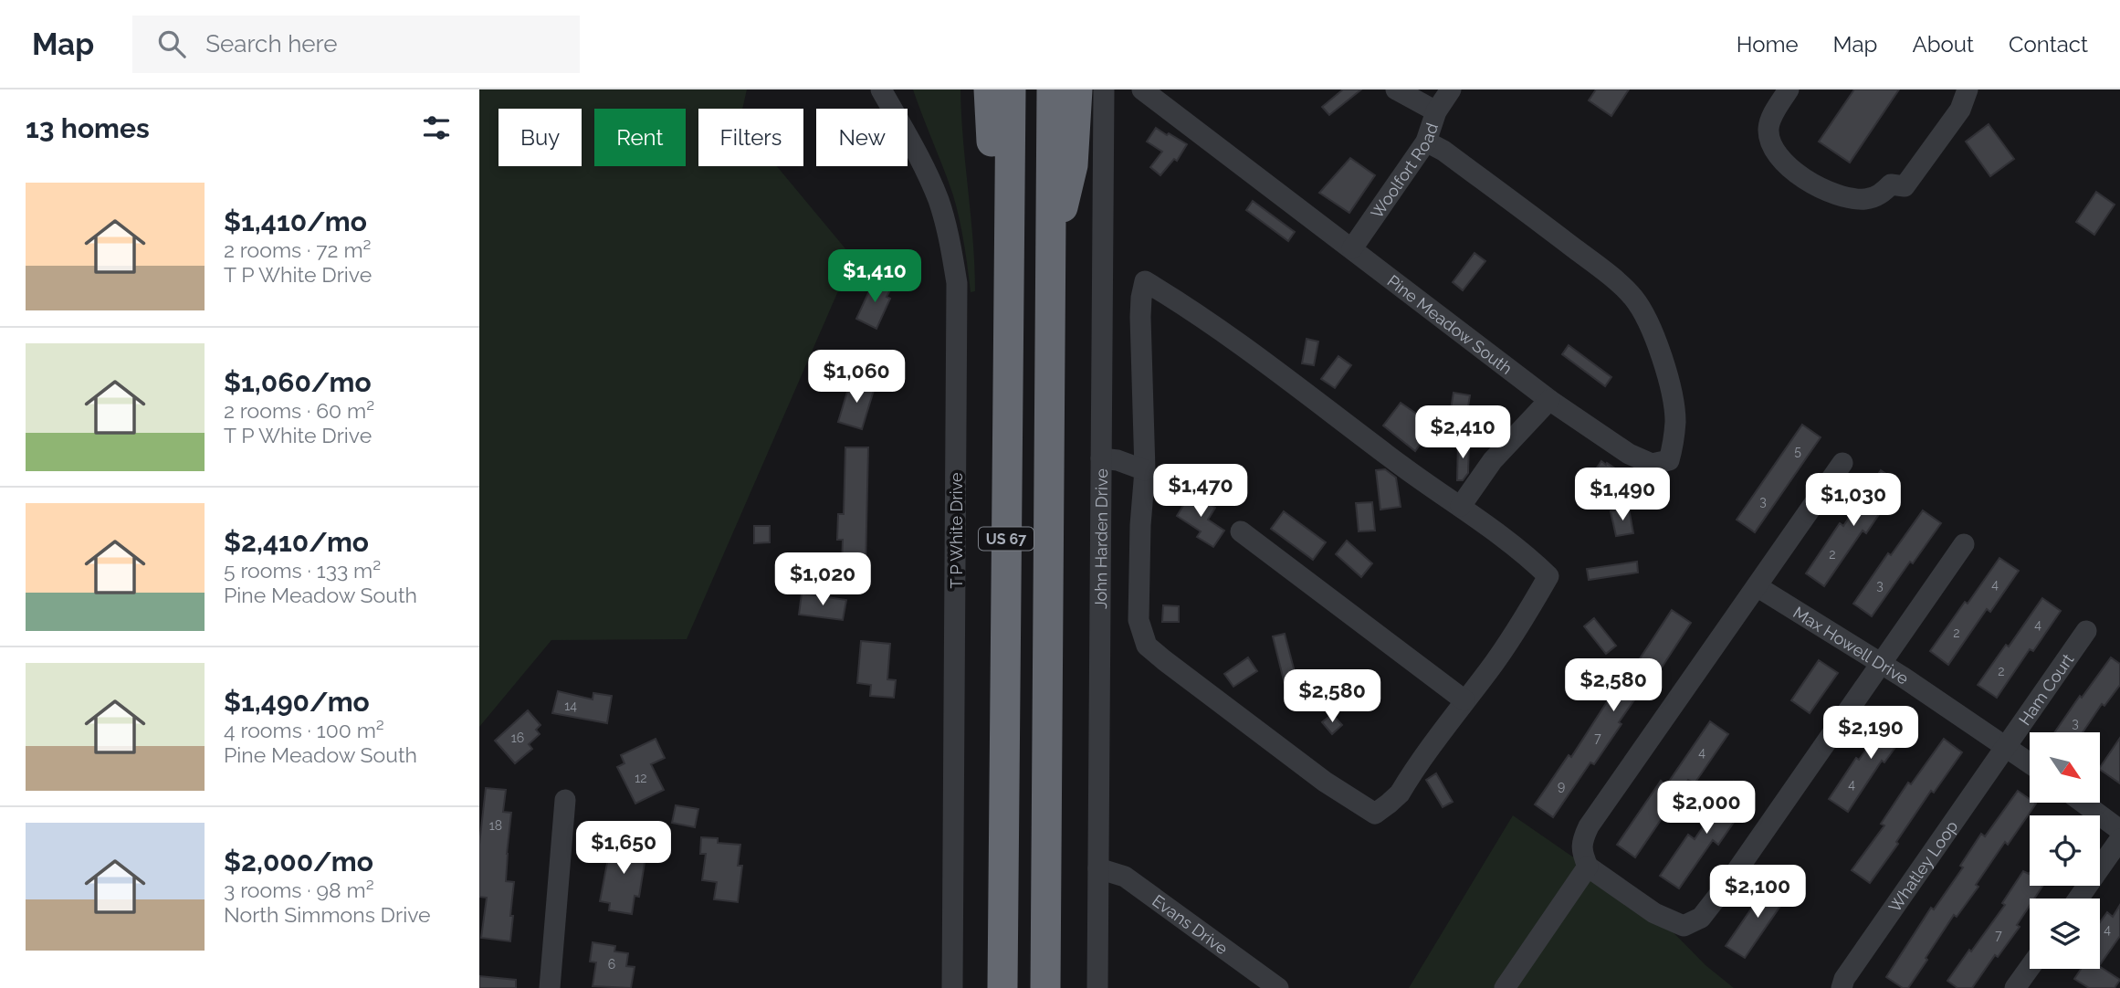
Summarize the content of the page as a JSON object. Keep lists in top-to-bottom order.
{
  "streets": {
    "highway": ["US 67"],
    "street": [
      "Woolfort Road",
      "Pine Meadow South",
      "T P White Drive",
      "John Harden Drive",
      "Max Howell Drive",
      "Ham Court",
      "Whatley Loop",
      "Evans Drive"
    ]
  },
  "crossings": [
    ["Woolfort Road", "Pine Meadow South"],
    ["John Harden Drive", "Evans Drive"],
    ["Max Howell Drive", "Ham Court"],
    ["Max Howell Drive", "Whatley Loop"],
    ["Ham Court", "Whatley Loop"]
  ],
  "house_numbers": [
    "5",
    "3",
    "2",
    "4",
    "3",
    "4",
    "2",
    "2",
    "14",
    "3",
    "16",
    "7",
    "4",
    "12",
    "4",
    "9",
    "18",
    "4",
    "7",
    "6"
  ],
  "north": "bottom right",
  "page": {
    "header": "Map",
    "search": "Search here",
    "nav": [
      "Home",
      "Map",
      "About",
      "Contact"
    ],
    "heading": "13 homes",
    "chip": [
      "Buy",
      "Rent",
      "Filters",
      "New"
    ],
    "list": [
      {
        "name": "$1,410/mo",
        "note": "2 rooms · 72 m² · T P White Drive"
      },
      {
        "name": "$1,060/mo",
        "note": "2 rooms · 60 m² · T P White Drive"
      },
      {
        "name": "$2,410/mo",
        "note": "5 rooms · 133 m² · Pine Meadow South"
      },
      {
        "name": "$1,490/mo",
        "note": "4 rooms · 100 m² · Pine Meadow South"
      },
      {
        "name": "$2,000/mo",
        "note": "3 rooms · 98 m² · North Simmons Drive"
      }
    ],
    "price": [
      "$1,410",
      "$1,060",
      "$2,410",
      "$1,470",
      "$1,490",
      "$1,030",
      "$1,020",
      "$2,580",
      "$2,580",
      "$2,190",
      "$2,000",
      "$1,650",
      "$2,100"
    ]
  }
}
